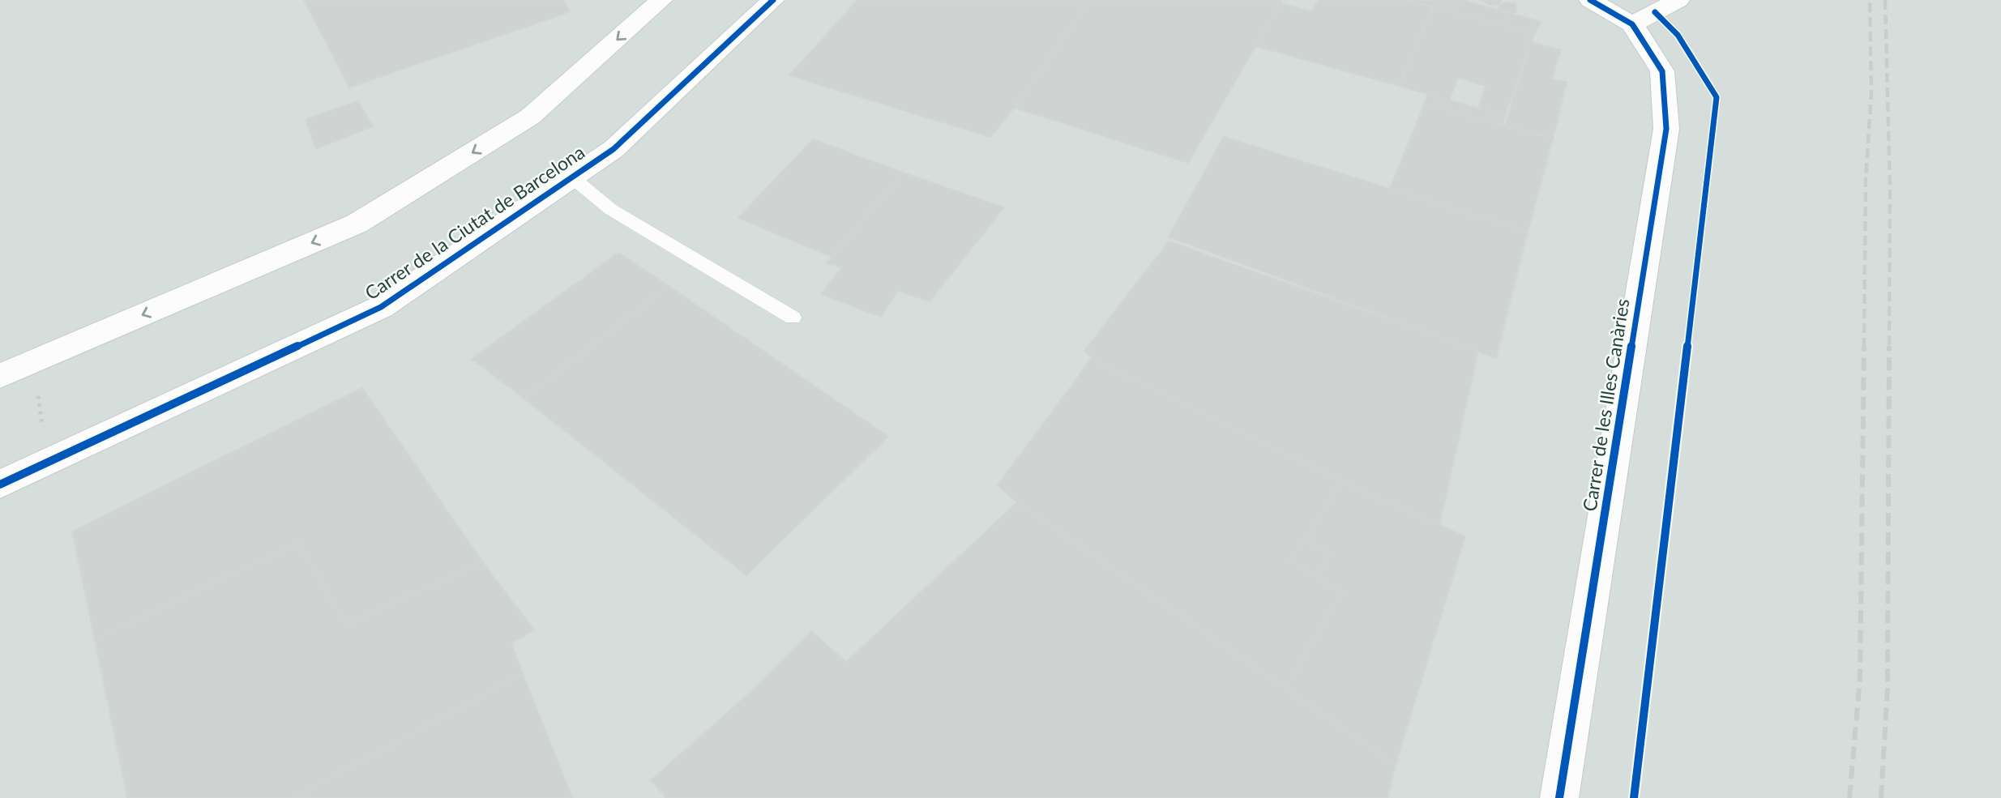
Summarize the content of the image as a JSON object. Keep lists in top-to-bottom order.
{
  "streets": {
    "street": ["Carrer de la Ciutat de Barcelona", "Carrer de les Illes Canàries"]
  }
}
